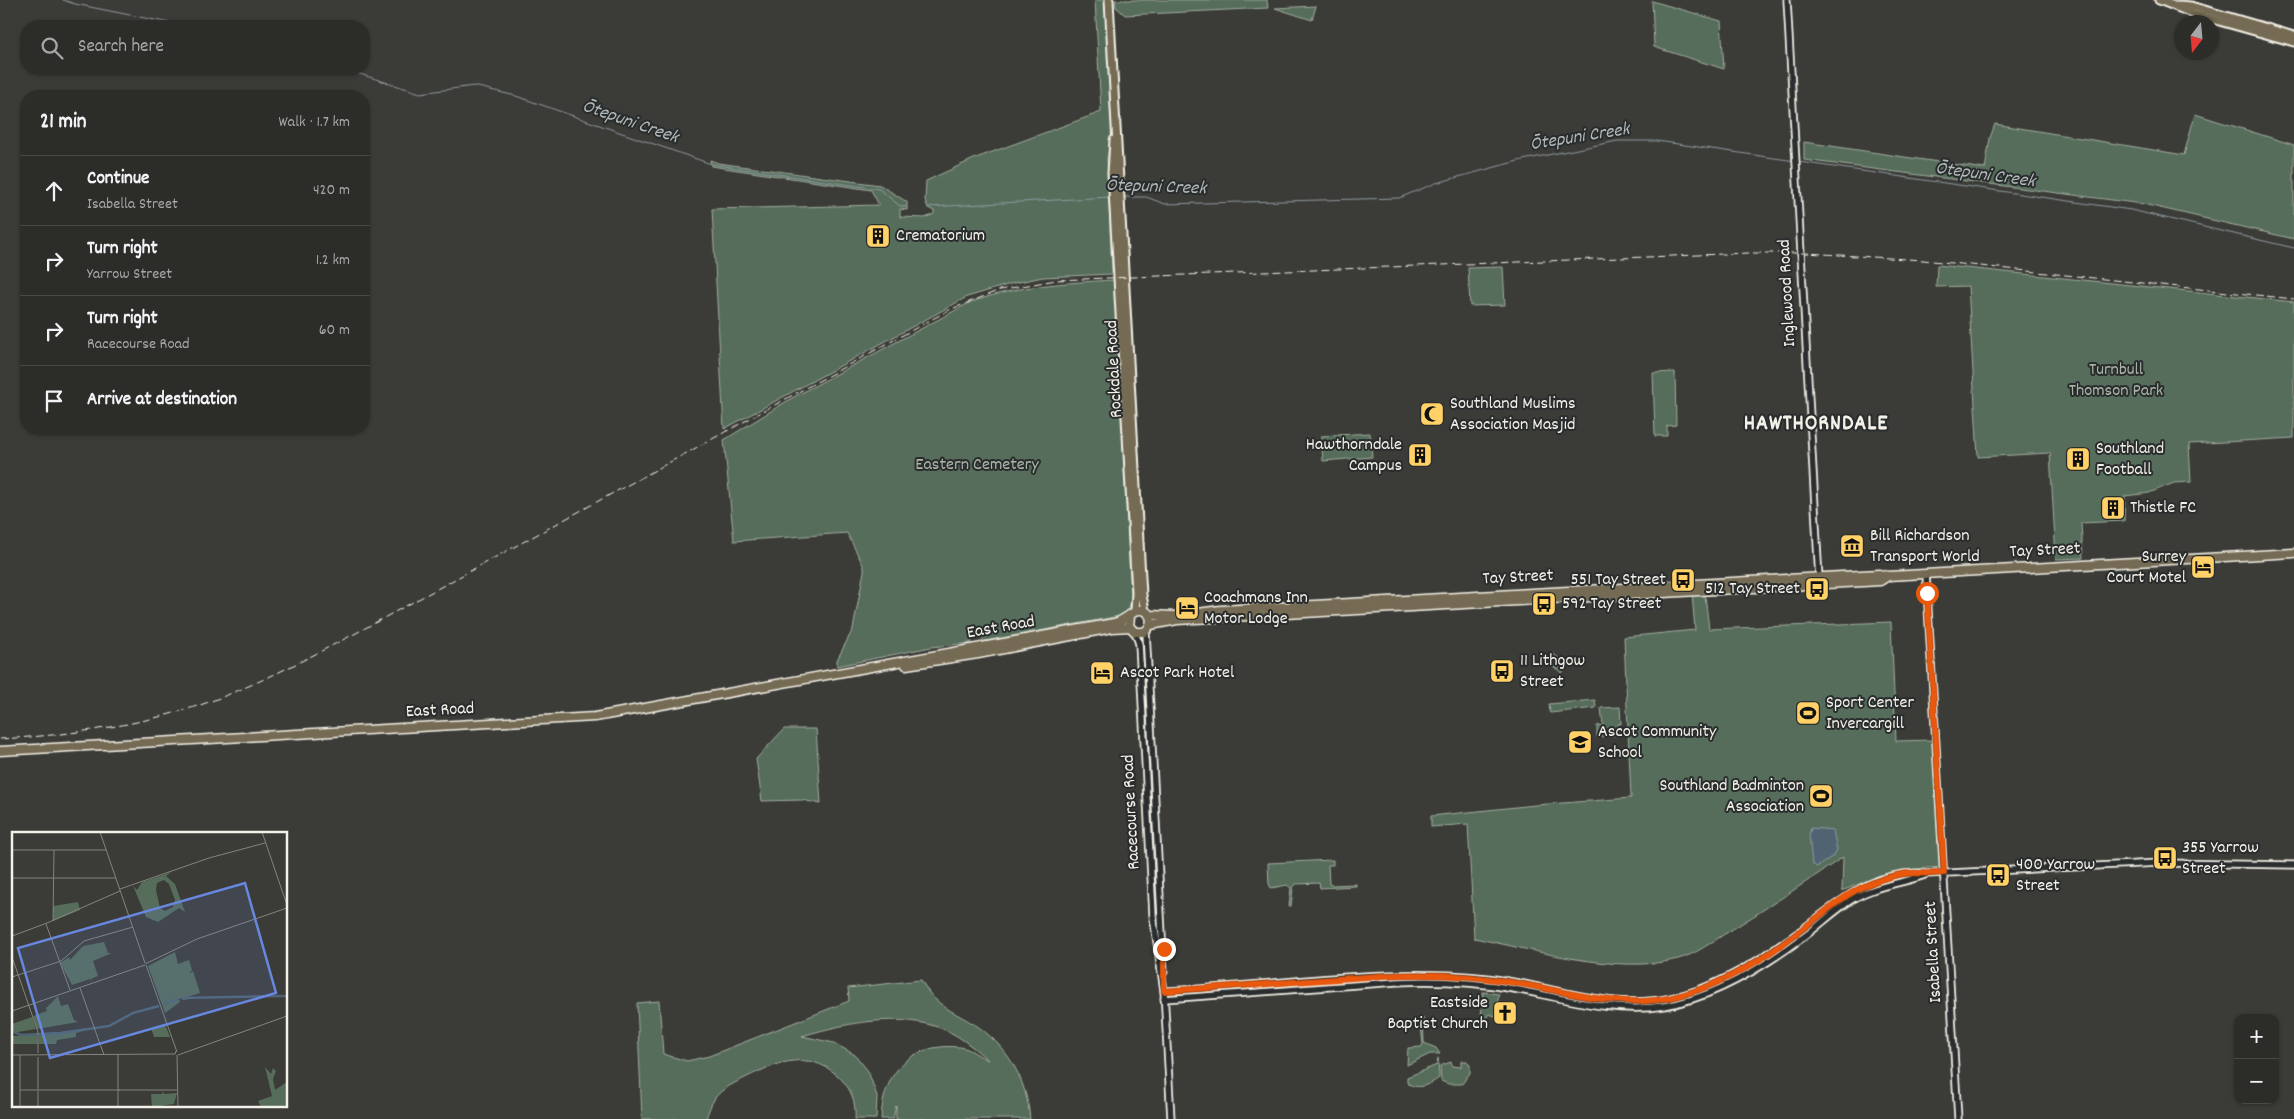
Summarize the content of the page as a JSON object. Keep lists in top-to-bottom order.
{
  "streets": {
    "highway": ["Tay Street", "East Road"],
    "main road": ["Rockdale Road"],
    "street": ["Inglewood Road", "Racecourse Road", "Isabella Street"]
  },
  "crossings": [
    ["Inglewood Road", "Tay Street"],
    ["Rockdale Road", "Tay Street"],
    ["Rockdale Road", "East Road"],
    ["Tay Street", "East Road"],
    ["Tay Street", "Isabella Street"],
    ["East Road", "Racecourse Road"]
  ],
  "districts": ["HAWTHORNDALE"],
  "water": ["Ōtepuni Creek"],
  "parks": ["Turnbull Thomson Park", "Eastern Cemetery"],
  "places": {
    "building": [
      "Crematorium",
      "Hawthorndale Campus",
      "Southland Football",
      "Thistle FC"
    ],
    "mosque": ["Southland Muslims Association Masjid"],
    "museum": ["Bill Richardson Transport World"],
    "hotel": ["Surrey Court Motel", "Coachmans Inn Motor Lodge", "Ascot Park Hotel"],
    "bus stop": [
      "551 Tay Street",
      "512 Tay Street",
      "592 Tay Street",
      "11 Lithgow Street",
      "355 Yarrow Street",
      "400 Yarrow Street"
    ],
    "sports": ["Sport Center Invercargill", "Southland Badminton Association"],
    "school or university": ["Ascot Community School"],
    "church": ["Eastside Baptist Church"]
  },
  "north": "bottom",
  "page": {
    "search": "Search here",
    "heading": ["21 min", "Walk · 1.7 km"],
    "list": [
      ["Continue", "Isabella Street", "420 m"],
      ["Turn right", "Yarrow Street", "1.2 km"],
      ["Turn right", "Racecourse Road", "60 m"],
      "Arrive at destination"
    ],
    "map_buttons": ["+", "−"]
  }
}
